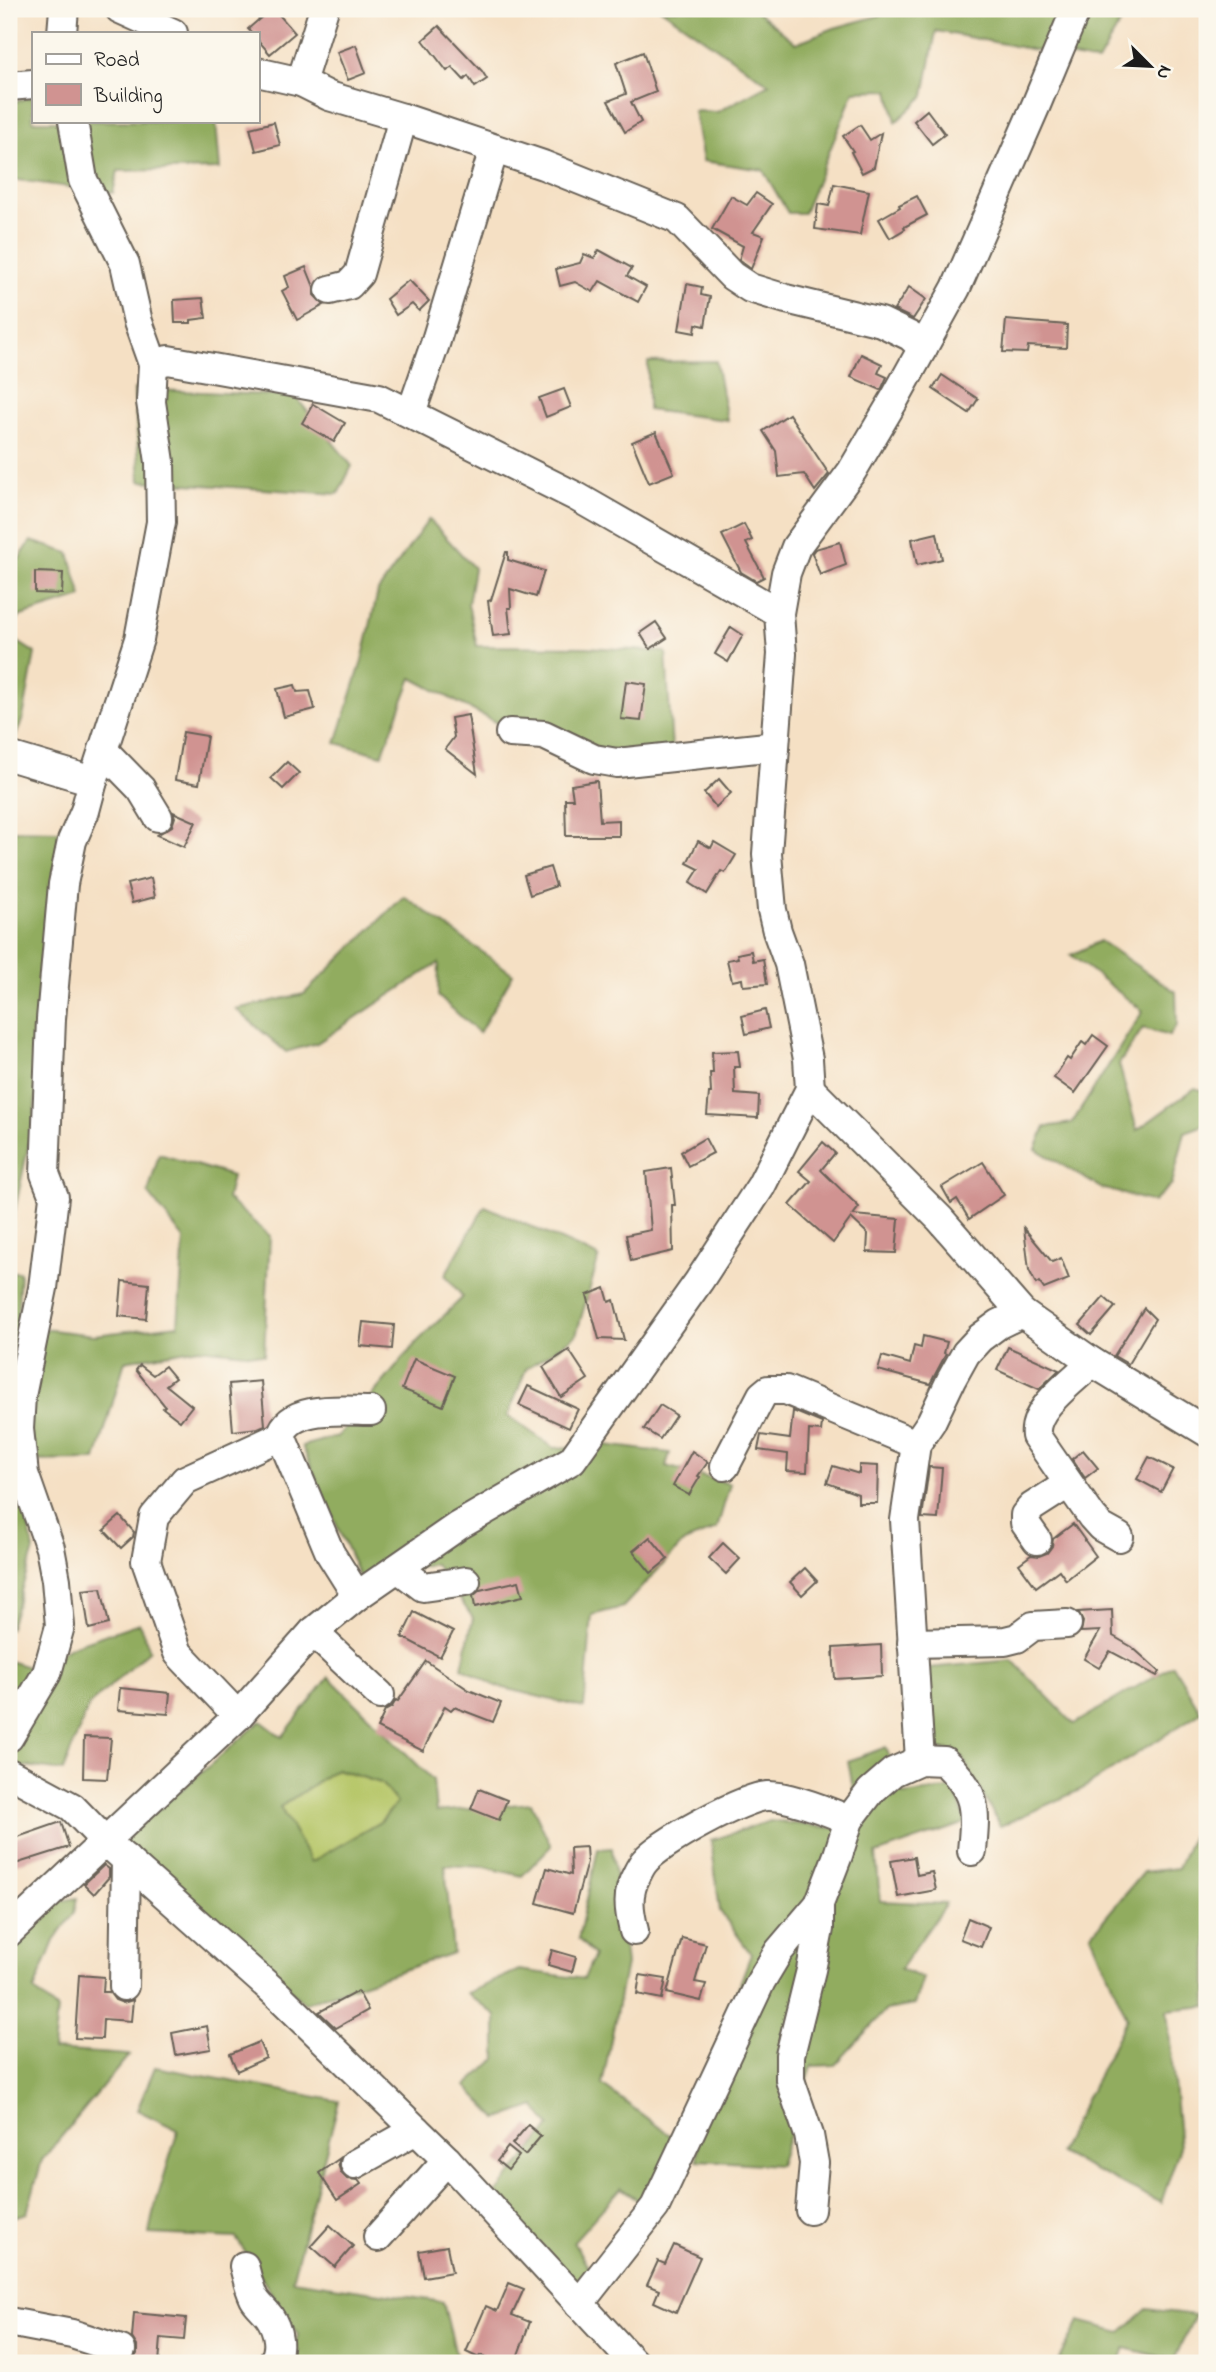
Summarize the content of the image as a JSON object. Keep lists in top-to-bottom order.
{
  "legend": ["Road", "Building"],
  "north": "bottom right"
}
